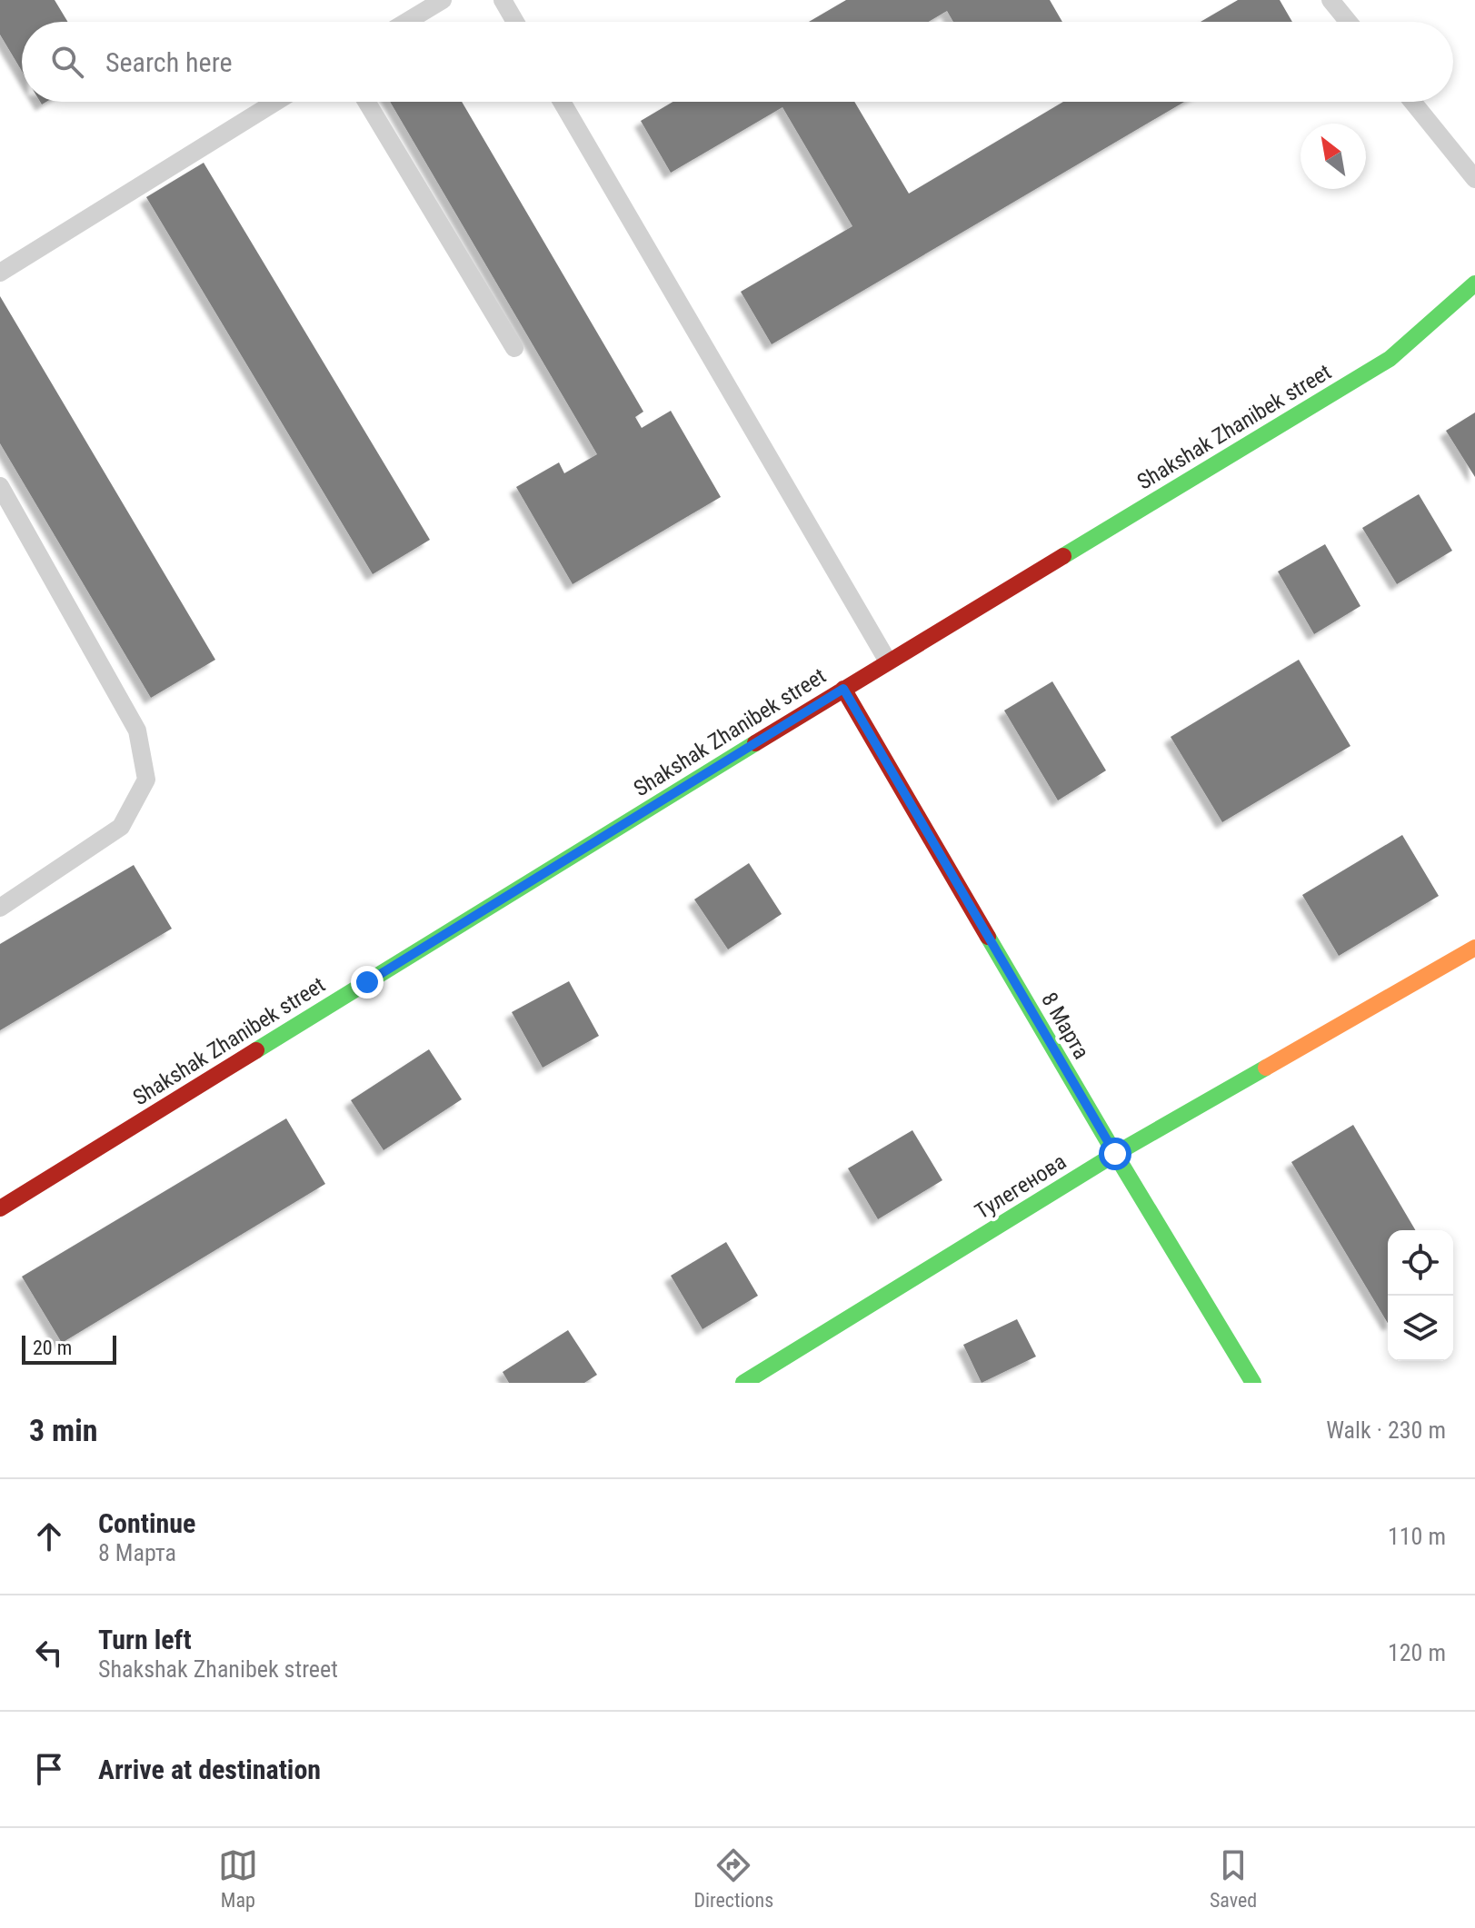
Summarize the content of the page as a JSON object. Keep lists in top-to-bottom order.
{
  "streets": {
    "main road": ["Shakshak Zhanibek street", "8 Марта", "Тулегенова"]
  },
  "crossings": [
    ["Shakshak Zhanibek street", "8 Марта"],
    ["8 Марта", "Тулегенова"]
  ],
  "scale_bar": "20 m",
  "north": "top left",
  "page": {
    "search": "Search here",
    "scale": "20 m",
    "heading": ["3 min", "Walk · 230 m"],
    "list": [
      ["Continue", "8 Марта", "110 m"],
      ["Turn left", "Shakshak Zhanibek street", "120 m"],
      "Arrive at destination"
    ],
    "nav": ["Map", "Directions", "Saved"]
  }
}
